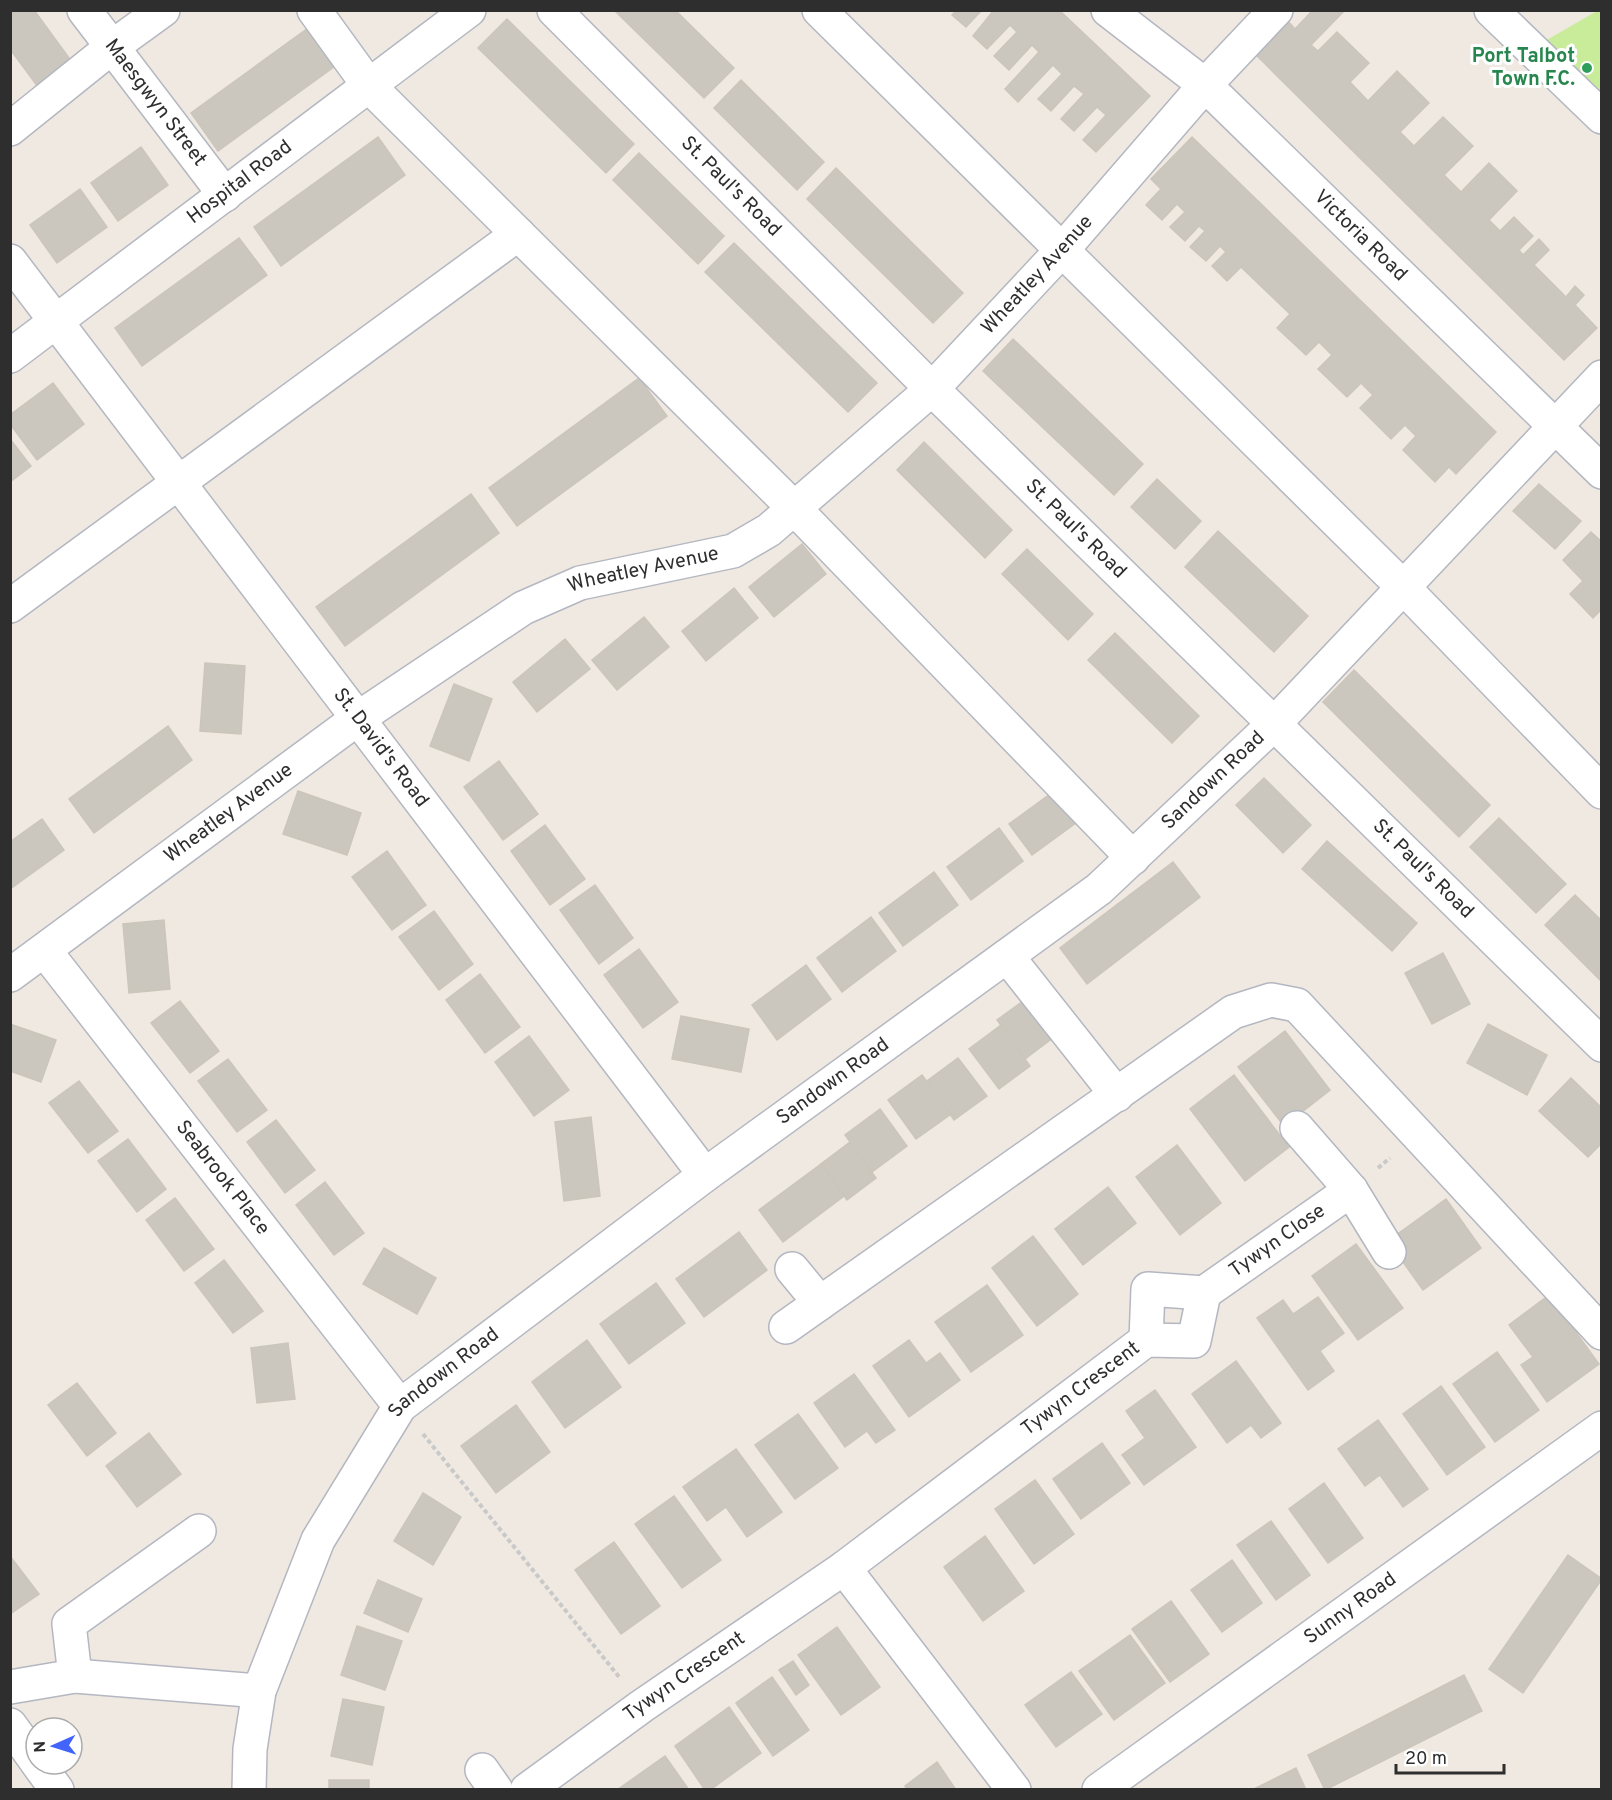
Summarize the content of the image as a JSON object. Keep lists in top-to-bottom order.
{
  "streets": {
    "street": [
      "Maesgwyn Street",
      "Hospital Road",
      "St. Paul's Road",
      "Victoria Road",
      "Wheatley Avenue",
      "St. David's Road",
      "Sandown Road",
      "Seabrook Place",
      "Tywyn Close",
      "Tywyn Crescent",
      "Sunny Road"
    ]
  },
  "crossings": [
    ["Maesgwyn Street", "Hospital Road"],
    ["Hospital Road", "St. David's Road"],
    ["St. Paul's Road", "Wheatley Avenue"],
    ["St. Paul's Road", "Sandown Road"],
    ["Victoria Road", "Wheatley Avenue"],
    ["Victoria Road", "Sandown Road"],
    ["Wheatley Avenue", "St. David's Road"],
    ["Wheatley Avenue", "Seabrook Place"],
    ["St. David's Road", "Sandown Road"],
    ["Sandown Road", "Seabrook Place"],
    ["Tywyn Close", "Tywyn Crescent"]
  ],
  "places": ["Port Talbot Town F.C."],
  "scale_bar": "20 m",
  "north": "left"
}
